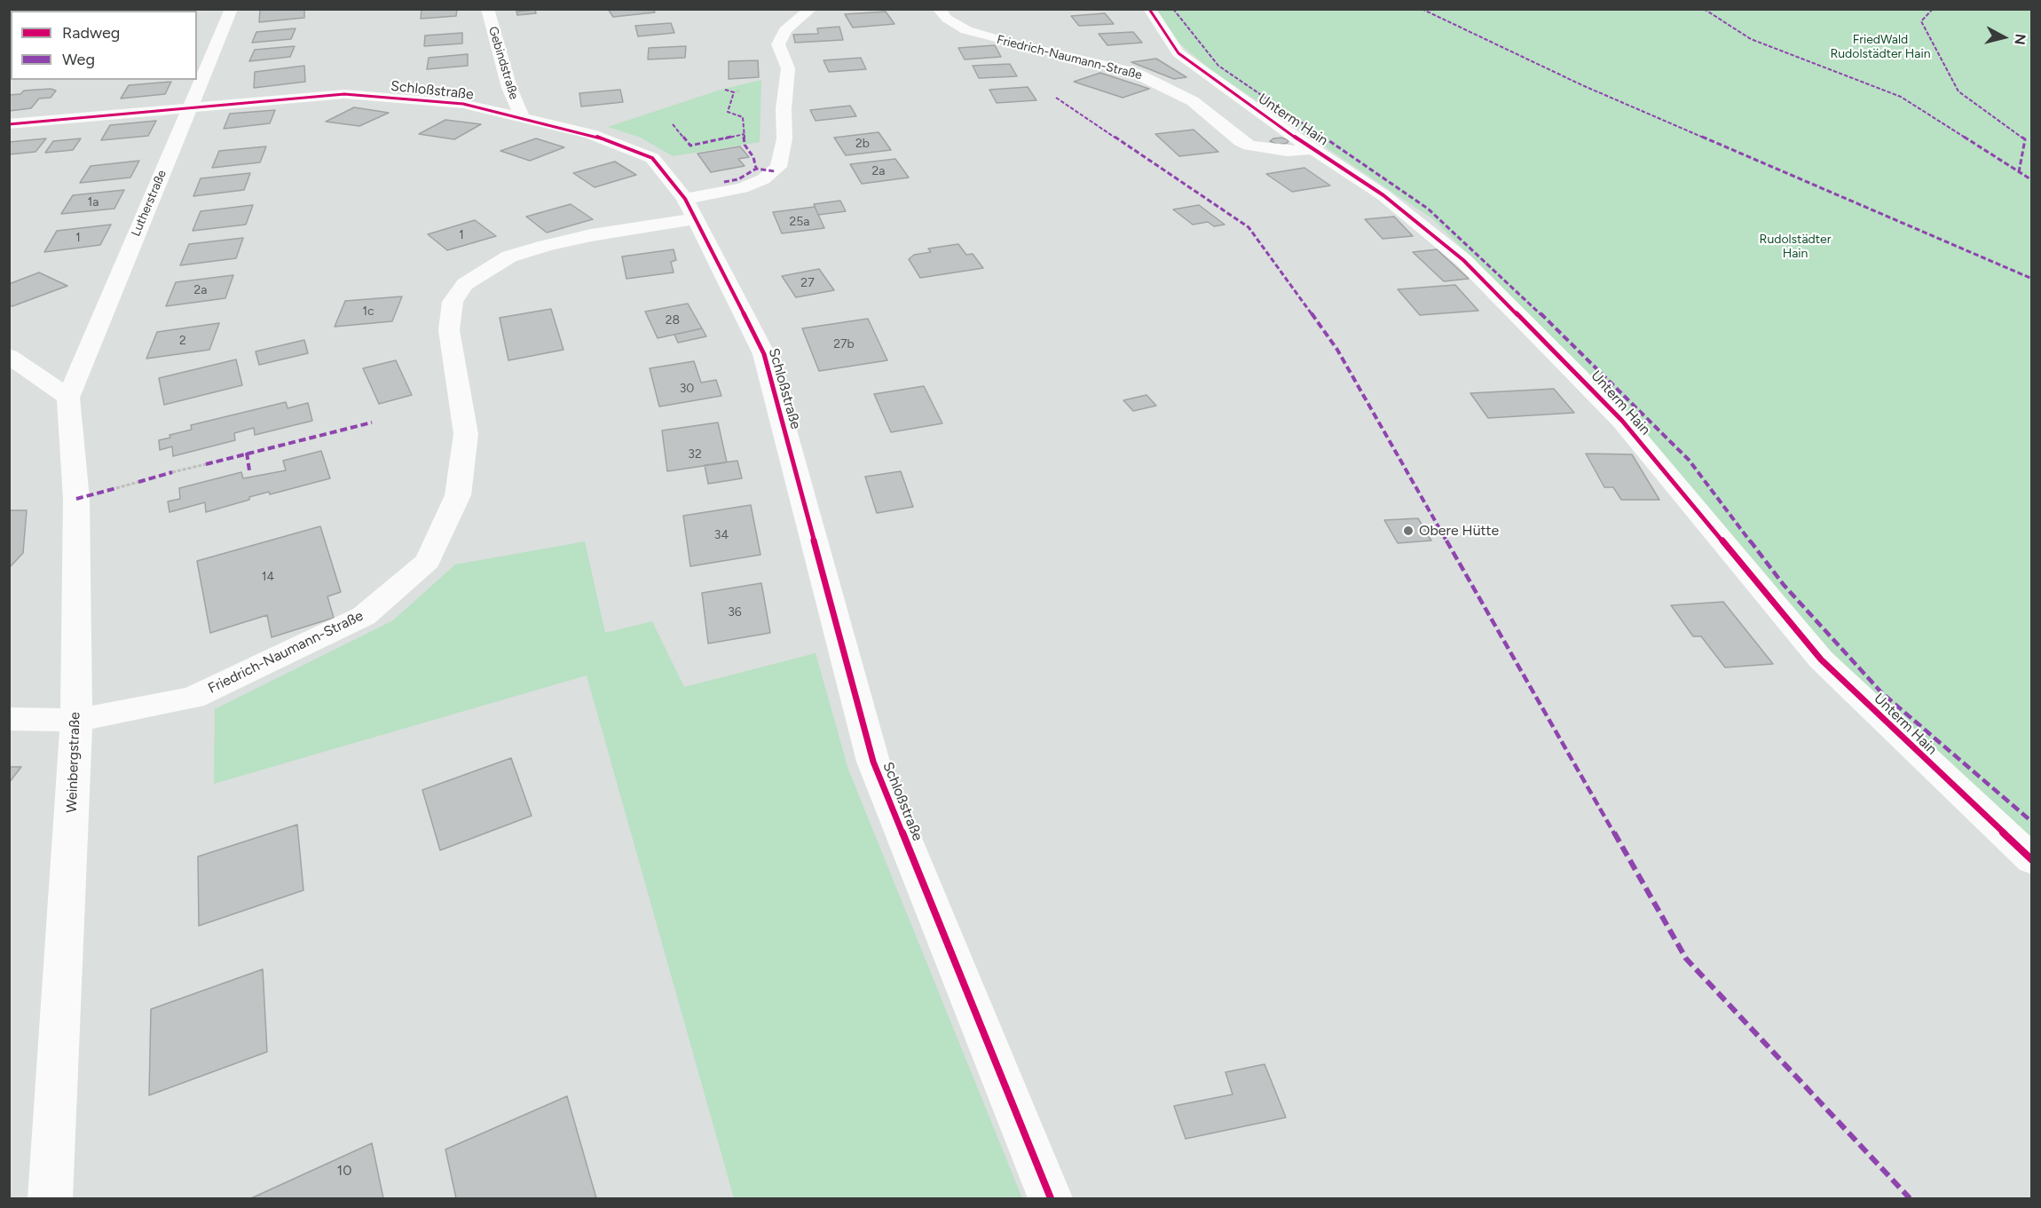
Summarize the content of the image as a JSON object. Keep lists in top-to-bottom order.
{
  "streets": {
    "street": [
      "Friedrich-Naumann-Straße",
      "Gebindstraße",
      "Schloßstraße",
      "Unterm Hain",
      "Lutherstraße",
      "Weinbergstraße"
    ]
  },
  "crossings": [
    ["Friedrich-Naumann-Straße", "Schloßstraße"],
    ["Friedrich-Naumann-Straße", "Unterm Hain"],
    ["Friedrich-Naumann-Straße", "Weinbergstraße"],
    ["Gebindstraße", "Schloßstraße"],
    ["Schloßstraße", "Lutherstraße"],
    ["Lutherstraße", "Weinbergstraße"]
  ],
  "parks": ["FriedWald Rudolstädter Hain", "Rudolstädter Hain"],
  "places": ["Obere Hütte"],
  "house_numbers": [
    "2b",
    "2a",
    "1a",
    "25a",
    "1",
    "1",
    "27",
    "2a",
    "1c",
    "28",
    "2",
    "27b",
    "30",
    "32",
    "34",
    "14",
    "36",
    "10"
  ],
  "legend": ["Radweg", "Weg"],
  "north": "right"
}
